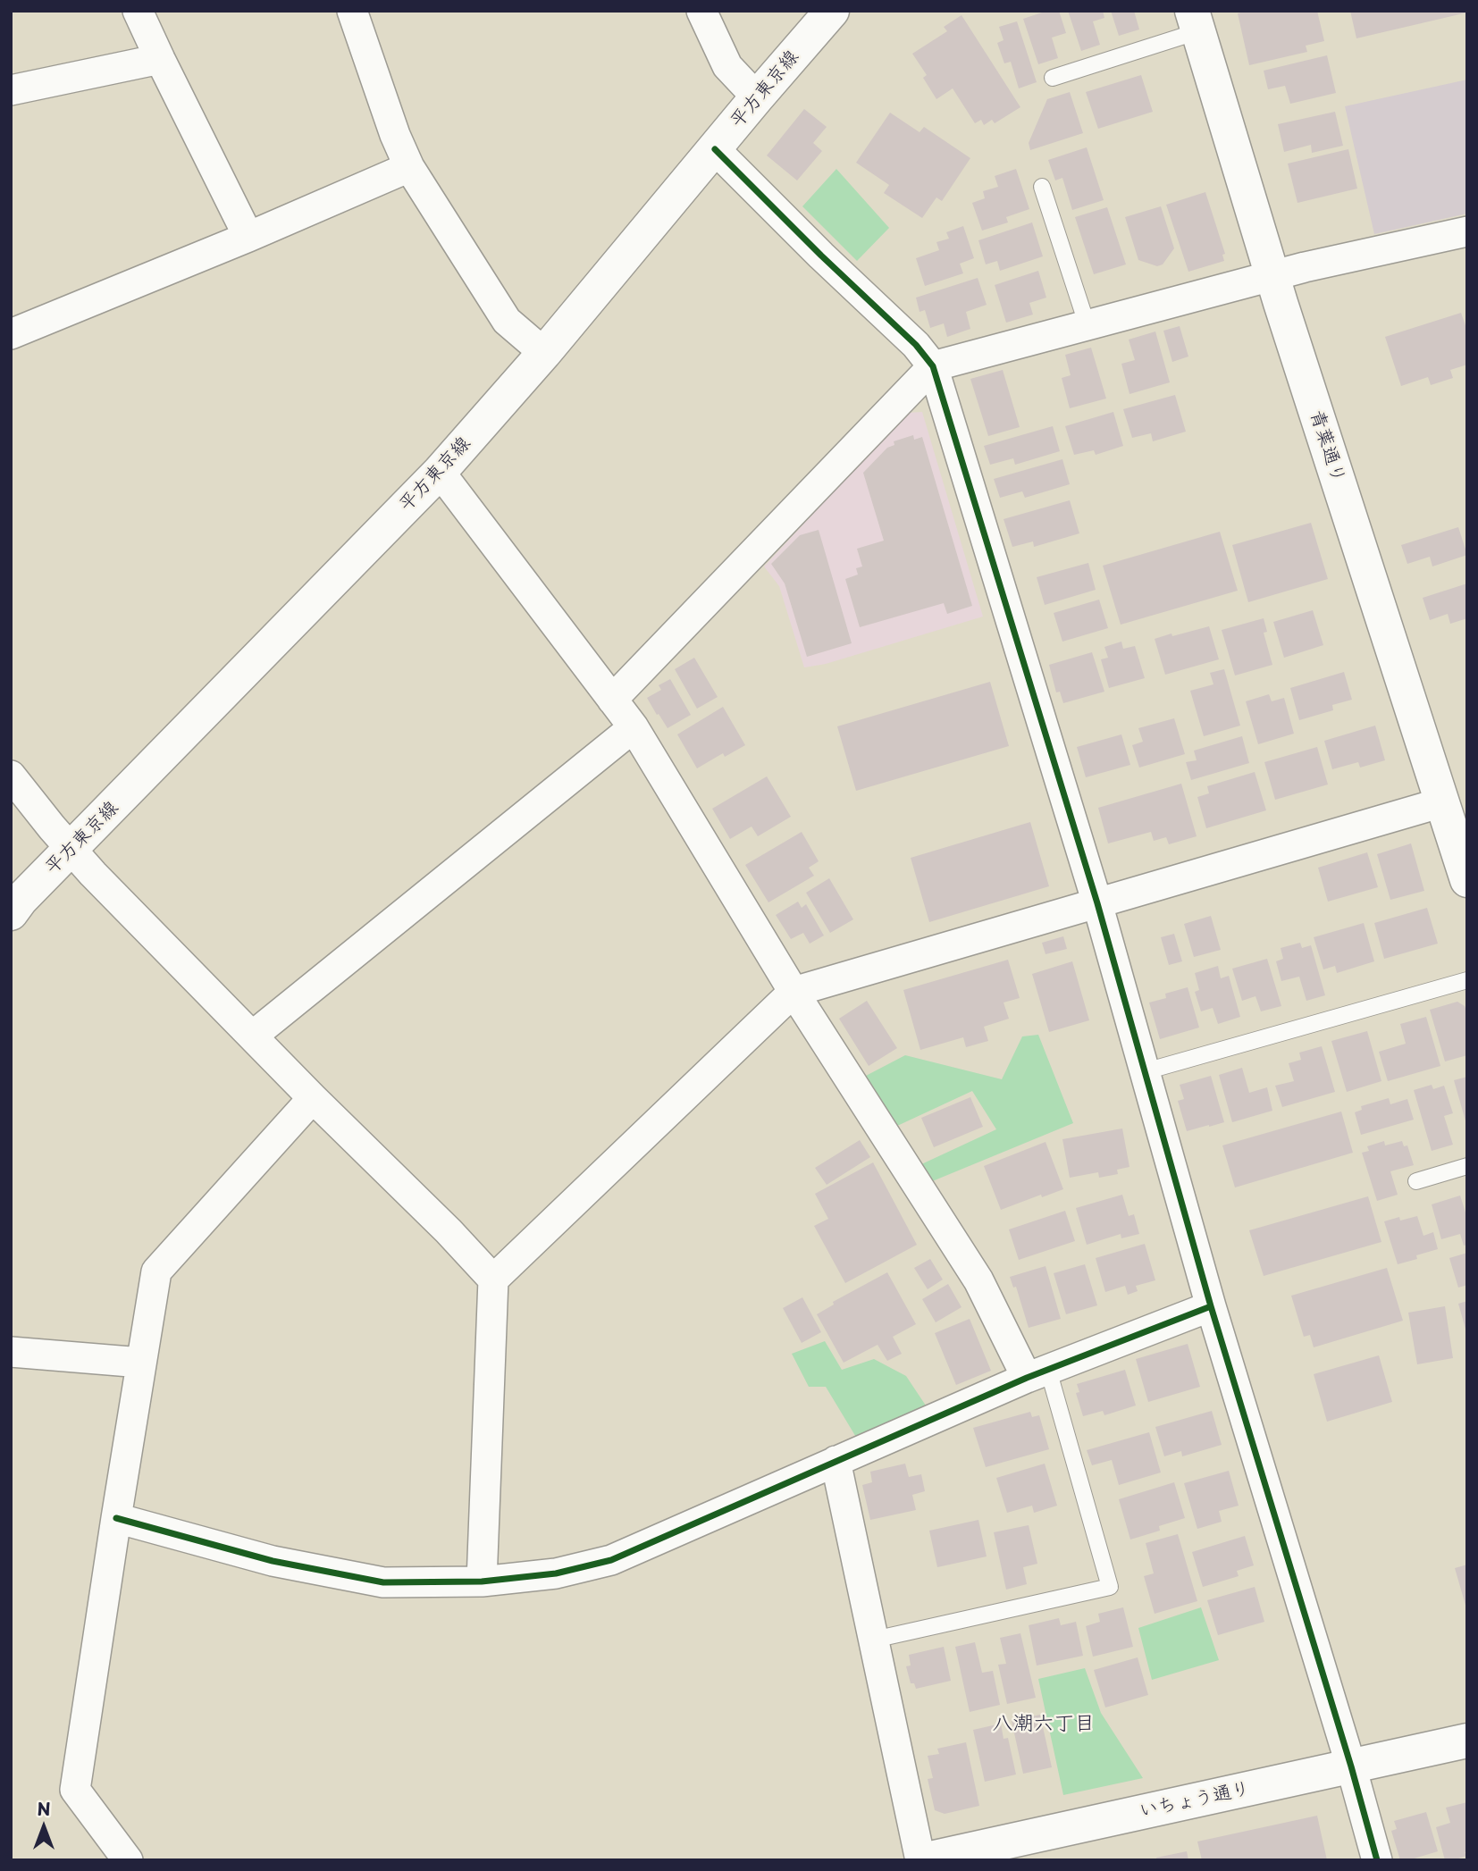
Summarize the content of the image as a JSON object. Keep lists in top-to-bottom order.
{
  "streets": {
    "street": ["平方東京線", "青葉通り", "いちょう通り"]
  },
  "districts": ["八潮六丁目"],
  "north": "top"
}
